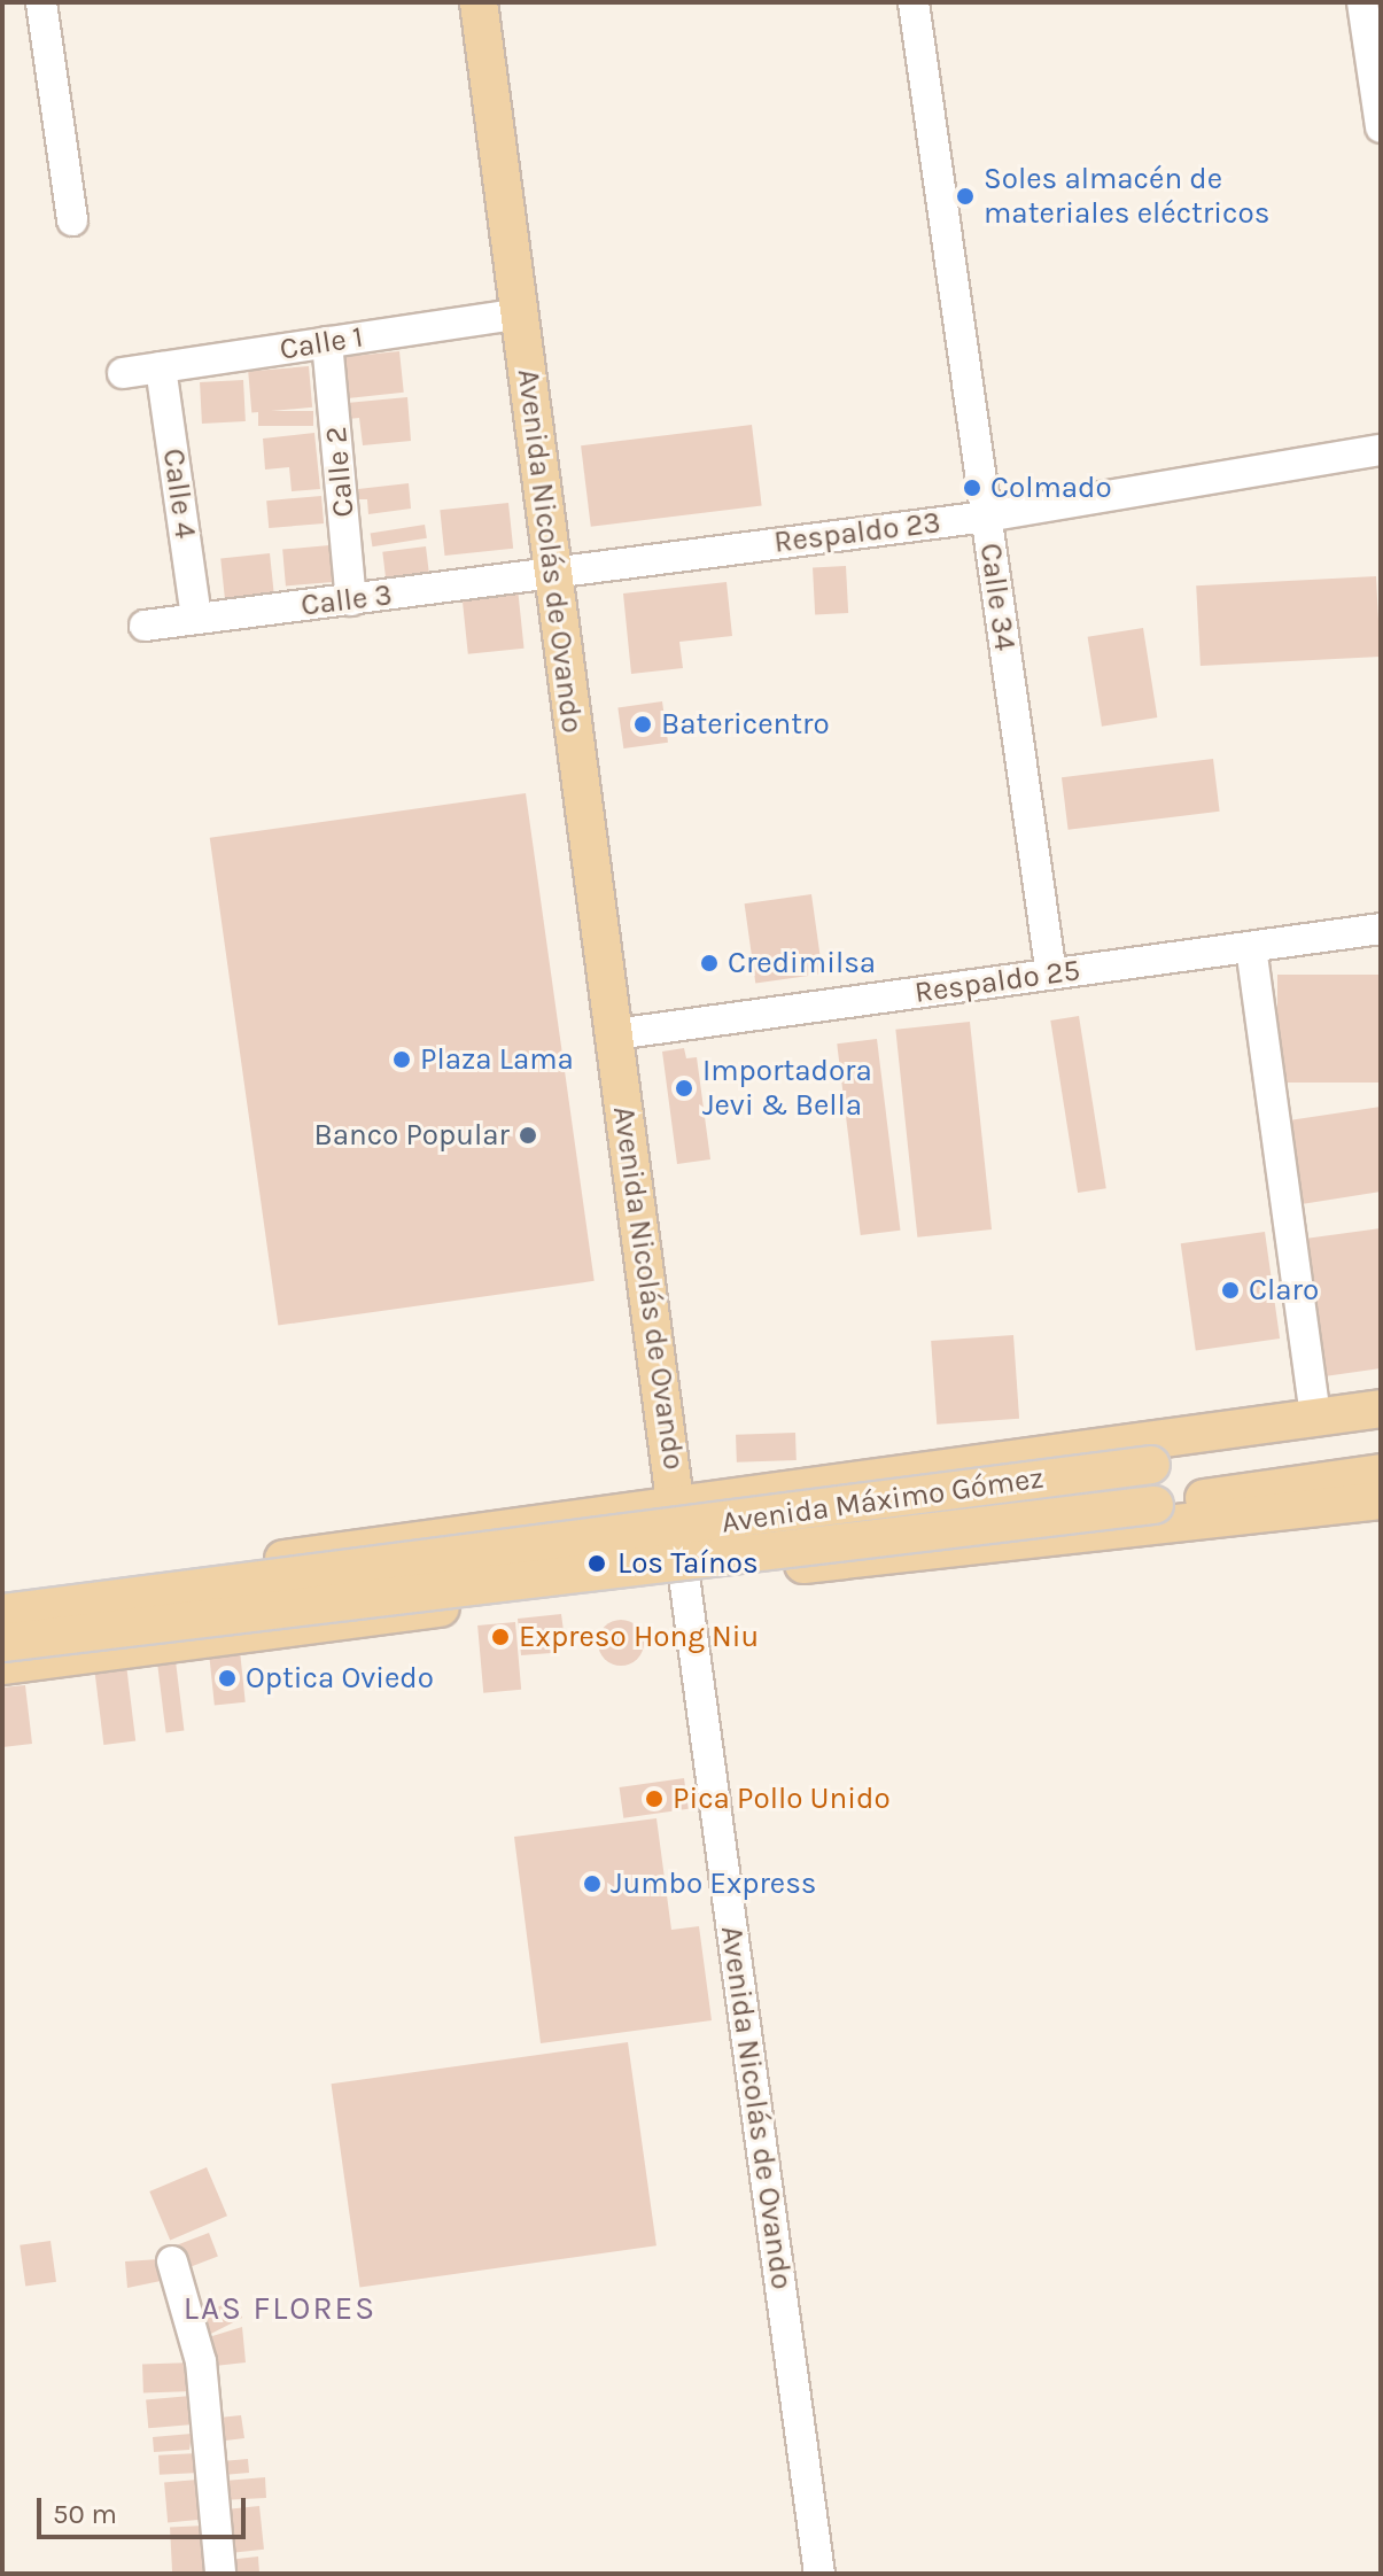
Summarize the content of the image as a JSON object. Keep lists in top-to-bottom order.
{
  "streets": {
    "main road": ["Avenida Nicolás de Ovando", "Avenida Máximo Gómez"],
    "street": [
      "Calle 1",
      "Calle 2",
      "Calle 4",
      "Respaldo 23",
      "Calle 34",
      "Calle 3",
      "Respaldo 25"
    ]
  },
  "crossings": [
    ["Calle 1", "Calle 2"],
    ["Calle 1", "Calle 4"],
    ["Calle 1", "Avenida Nicolás de Ovando"],
    ["Calle 2", "Calle 3"],
    ["Calle 4", "Calle 3"],
    ["Respaldo 23", "Avenida Nicolás de Ovando"],
    ["Respaldo 23", "Calle 34"],
    ["Respaldo 23", "Calle 3"],
    ["Avenida Nicolás de Ovando", "Calle 3"],
    ["Avenida Nicolás de Ovando", "Respaldo 25"],
    ["Calle 34", "Respaldo 25"]
  ],
  "districts": ["LAS FLORES"],
  "places": [
    "Soles almacén de materiales eléctricos",
    "Colmado",
    "Batericentro",
    "Credimilsa",
    "Plaza Lama",
    "Importadora Jevi & Bella",
    "Banco Popular",
    "Claro",
    "Los Taínos",
    "Expreso Hong Niu",
    "Optica Oviedo",
    "Pica Pollo Unido",
    "Jumbo Express"
  ],
  "scale_bar": "50 m"
}
